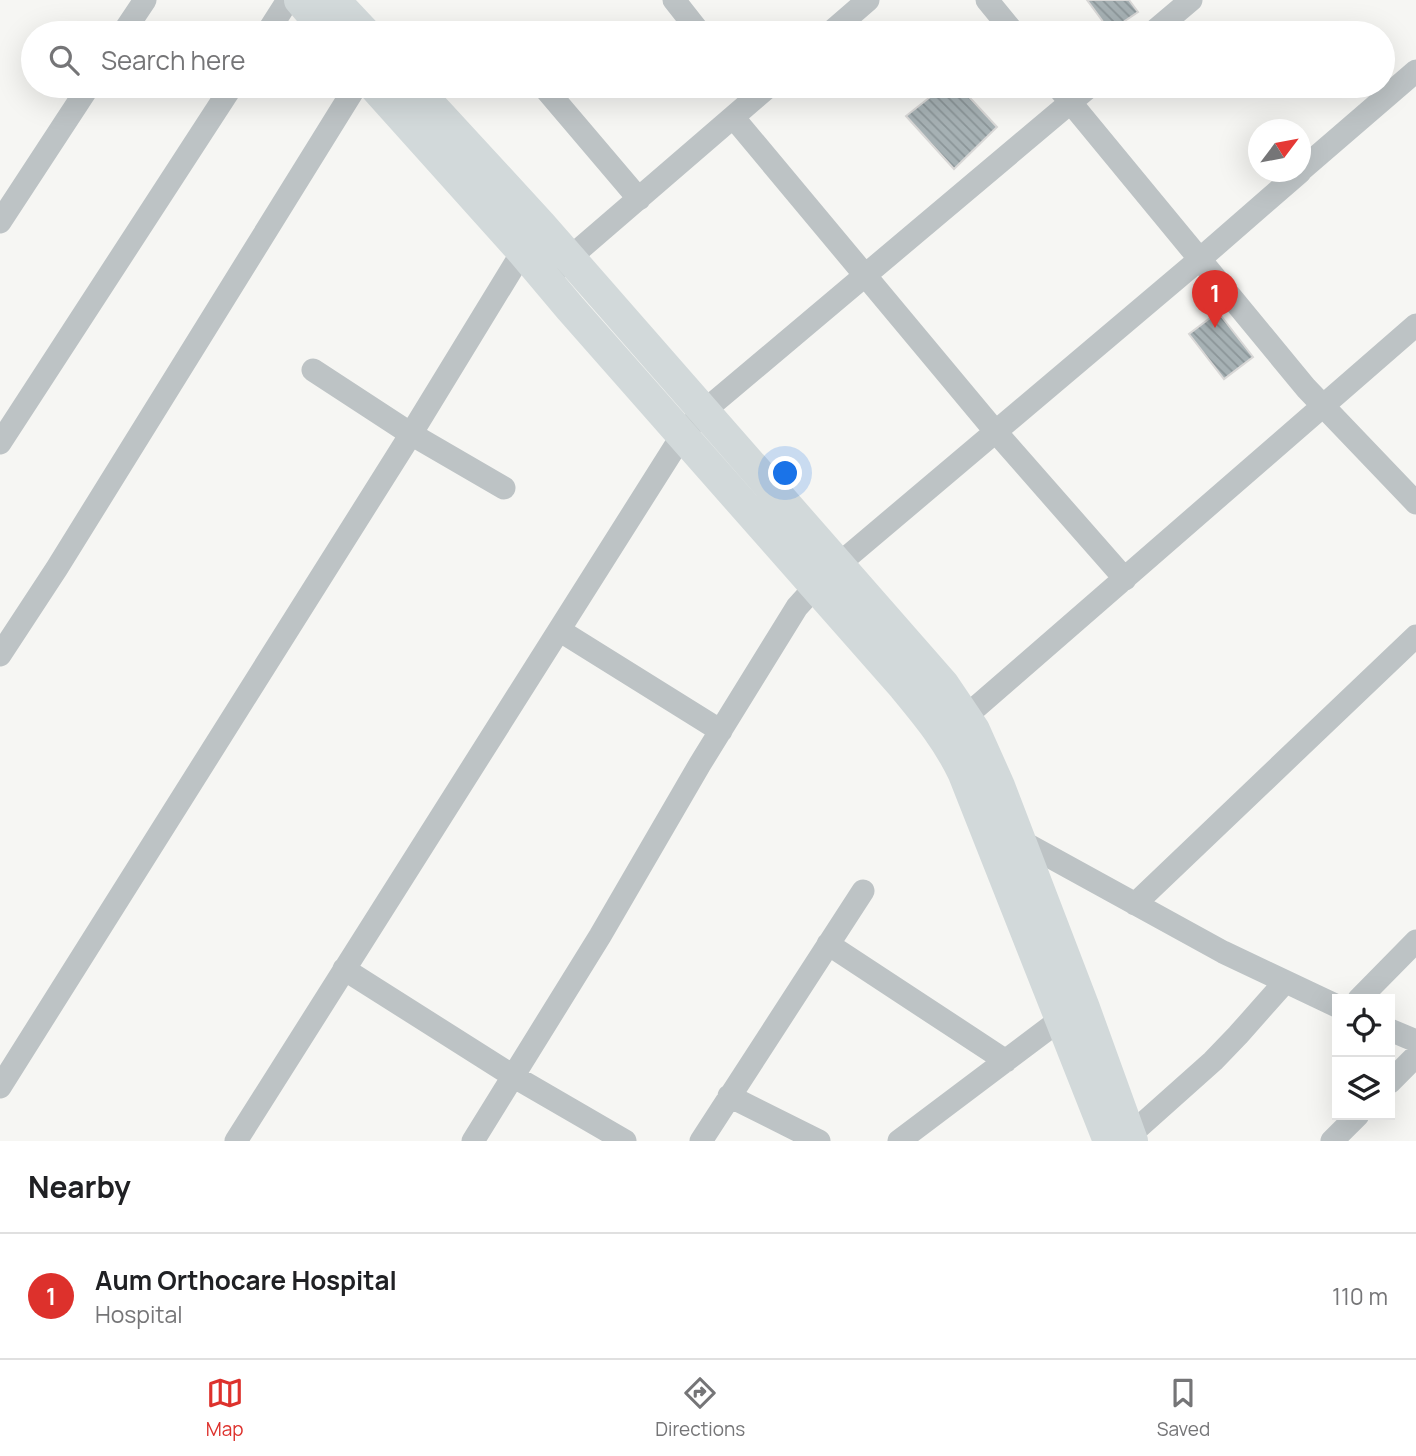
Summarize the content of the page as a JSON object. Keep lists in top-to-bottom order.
{
  "north": "top right",
  "page": {
    "search": "Search here",
    "pins": "1",
    "heading": "Nearby",
    "list": [
      {
        "mark": "1",
        "name": "Aum Orthocare Hospital",
        "note": "Hospital",
        "value": "110 m"
      }
    ],
    "nav": ["Map", "Directions", "Saved"]
  }
}
